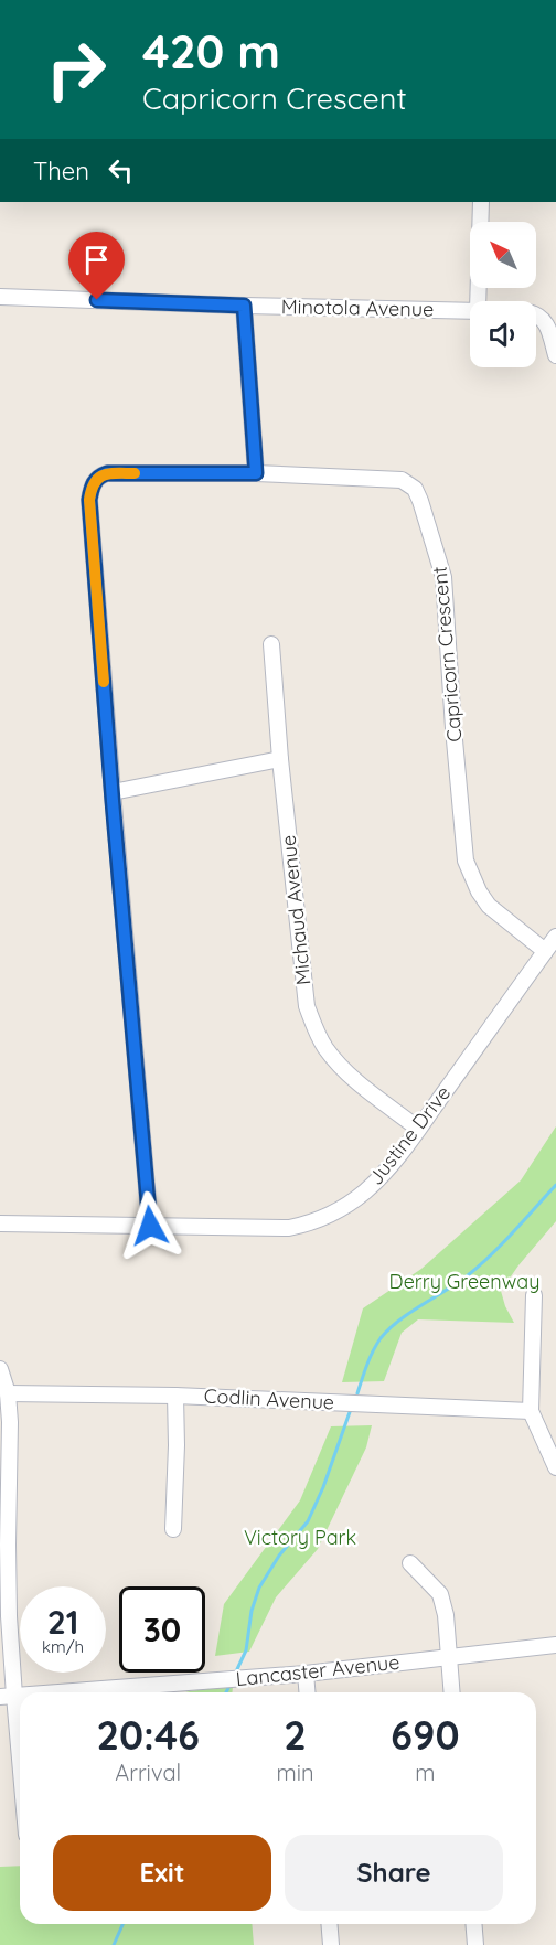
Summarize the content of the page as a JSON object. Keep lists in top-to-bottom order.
{
  "streets": {
    "street": [
      "Minotola Avenue",
      "Capricorn Crescent",
      "Michaud Avenue",
      "Justine Drive",
      "Codlin Avenue",
      "Lancaster Avenue"
    ]
  },
  "crossings": [
    ["Capricorn Crescent", "Justine Drive"],
    ["Michaud Avenue", "Justine Drive"]
  ],
  "parks": ["Derry Greenway", "Victory Park"],
  "north": "top left",
  "page": {
    "turn": ["420 m", "Capricorn Crescent"],
    "then": "Then",
    "speed": "21 km/h",
    "limit": "30",
    "eta": [
      "20:46",
      "Arrival",
      "2",
      "min",
      "690",
      "m"
    ],
    "buttons": ["Exit", "Share"]
  }
}
